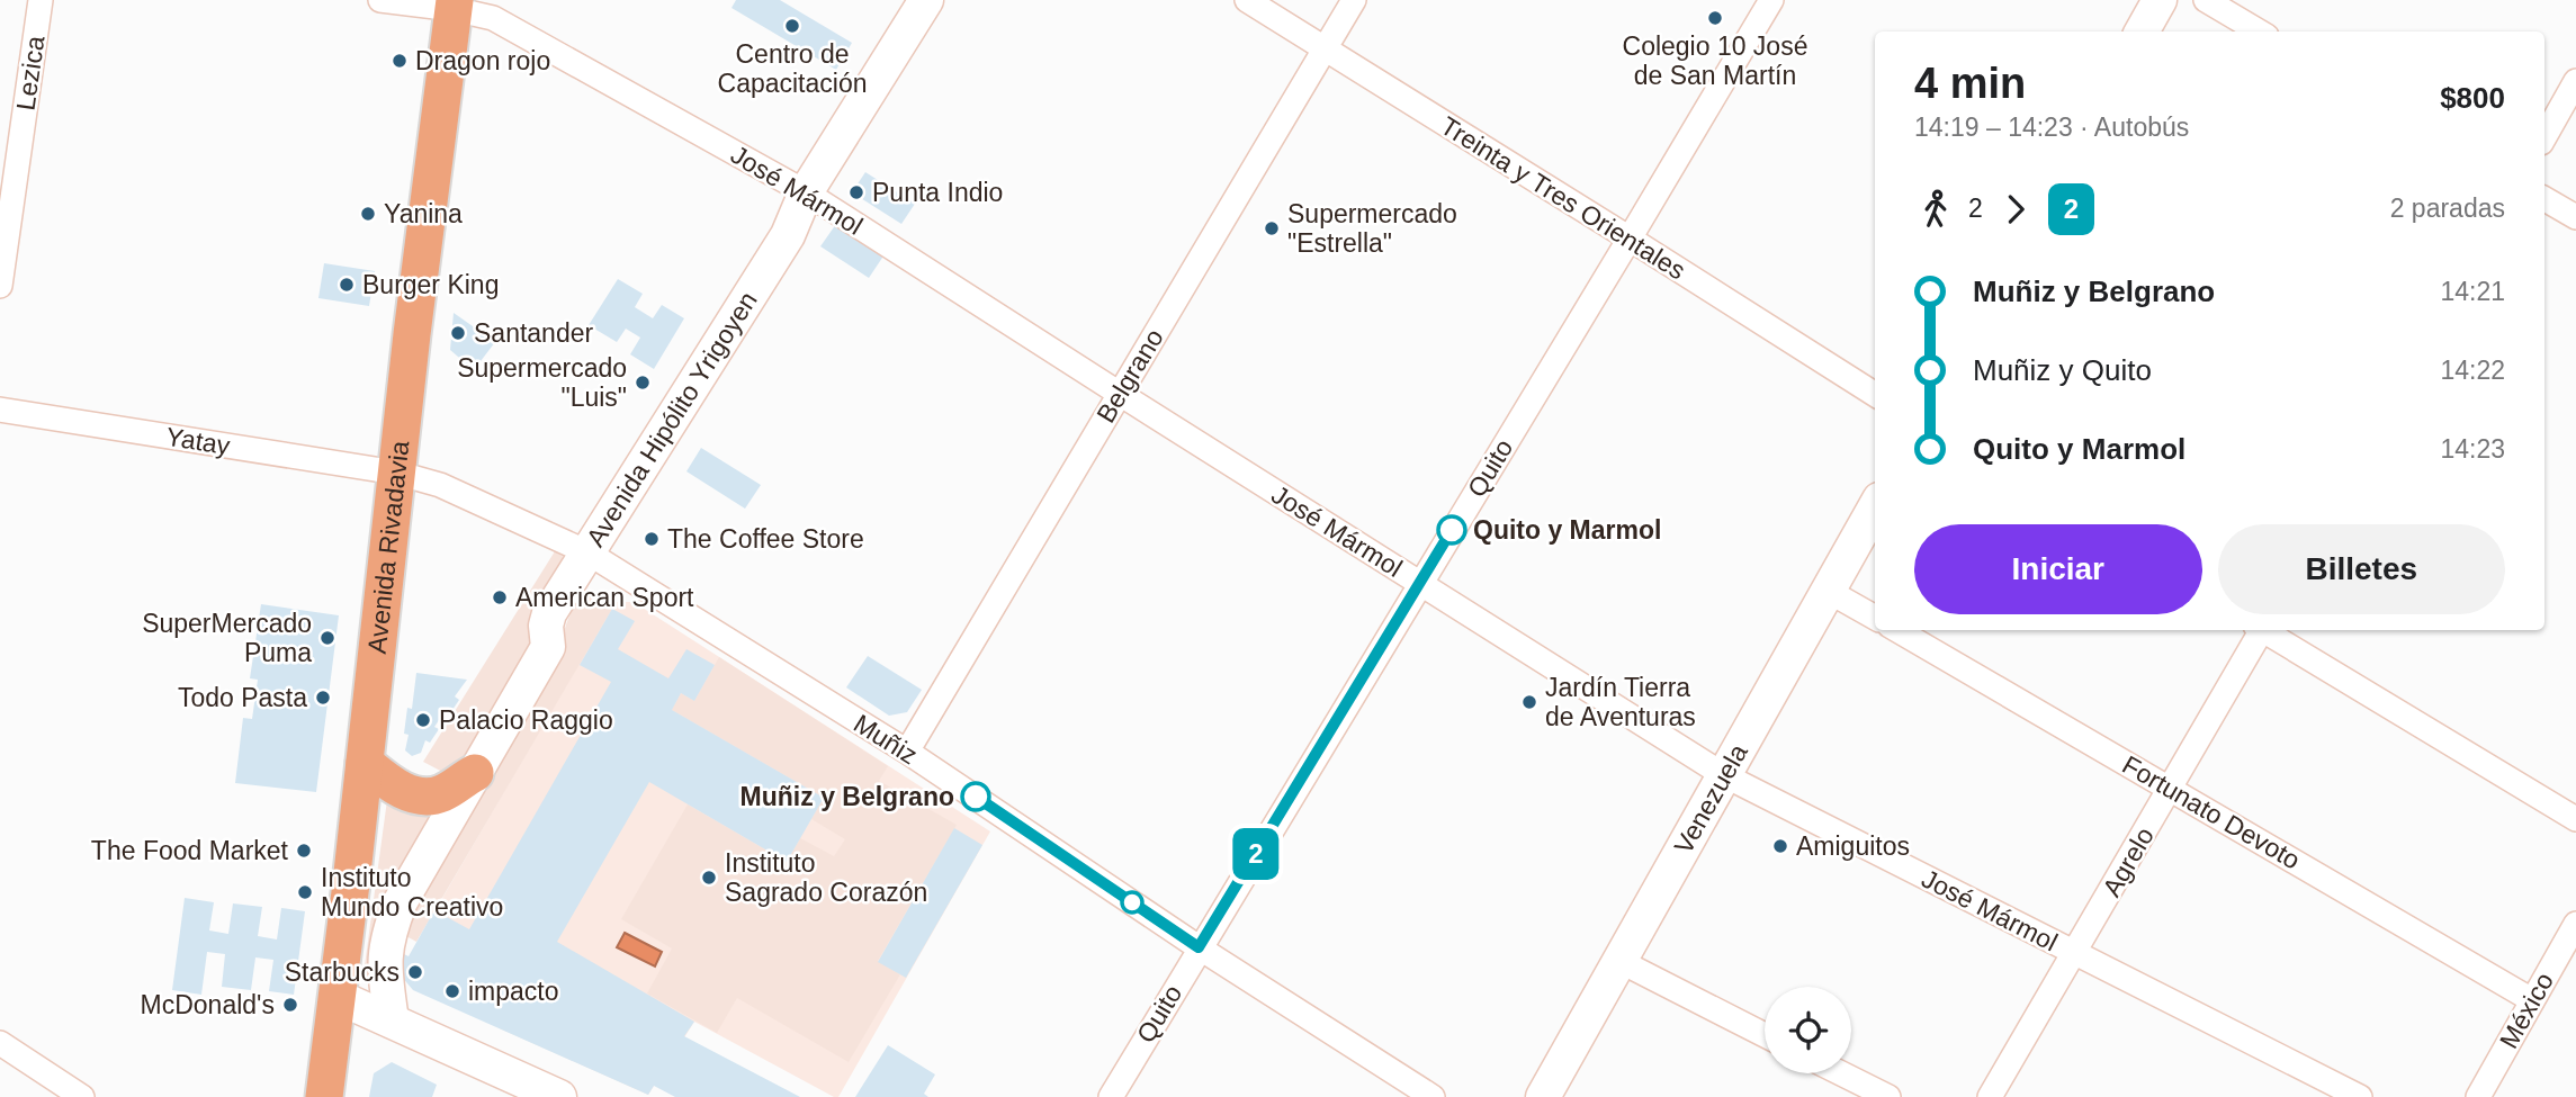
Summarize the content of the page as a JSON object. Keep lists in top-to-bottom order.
{
  "streets": {
    "main road": ["Avenida Hipólito Yrigoyen", "Avenida Rivadavia", "Venezuela"],
    "street": [
      "Lezica",
      "José Mármol",
      "Treinta y Tres Orientales",
      "Belgrano",
      "Yatay",
      "Quito",
      "Muñiz",
      "Fortunato Devoto",
      "Agrelo",
      "México"
    ]
  },
  "crossings": [
    ["José Mármol", "Belgrano"],
    ["José Mármol", "Avenida Hipólito Yrigoyen"],
    ["José Mármol", "Quito"],
    ["José Mármol", "Avenida Rivadavia"],
    ["José Mármol", "Venezuela"],
    ["José Mármol", "Agrelo"],
    ["Treinta y Tres Orientales", "Belgrano"],
    ["Treinta y Tres Orientales", "Quito"],
    ["Belgrano", "Muñiz"],
    ["Avenida Hipólito Yrigoyen", "Muñiz"],
    ["Yatay", "Avenida Rivadavia"],
    ["Yatay", "Muñiz"],
    ["Quito", "Muñiz"],
    ["Avenida Rivadavia", "Muñiz"],
    ["Fortunato Devoto", "Agrelo"],
    ["Fortunato Devoto", "México"]
  ],
  "places": [
    "Colegio 10 José de San Martín",
    "Centro de Capacitación",
    "Dragon rojo",
    "Punta Indio",
    "Yanina",
    "Supermercado \"Estrella\"",
    "Burger King",
    "Santander",
    "Supermercado \"Luis\"",
    "Quito y Marmol",
    "The Coffee Store",
    "American Sport",
    "SuperMercado Puma",
    "Todo Pasta",
    "Jardín Tierra de Aventuras",
    "Palacio Raggio",
    "Muñiz y Belgrano",
    "Amiguitos",
    "The Food Market",
    "Instituto Sagrado Corazón",
    "Instituto Mundo Creativo",
    "Starbucks",
    "impacto",
    "McDonald's"
  ],
  "lines": ["bus line 2"],
  "page": {
    "on_map": "2",
    "heading": ["4 min", "14:19 – 14:23 · Autobús", "$800"],
    "legs": ["2", "2", "2 paradas"],
    "list": [
      {
        "name": "Muñiz y Belgrano",
        "value": "14:21"
      },
      {
        "name": "Muñiz y Quito",
        "value": "14:22"
      },
      {
        "name": "Quito y Marmol",
        "value": "14:23"
      }
    ],
    "buttons": ["Iniciar", "Billetes"]
  }
}
